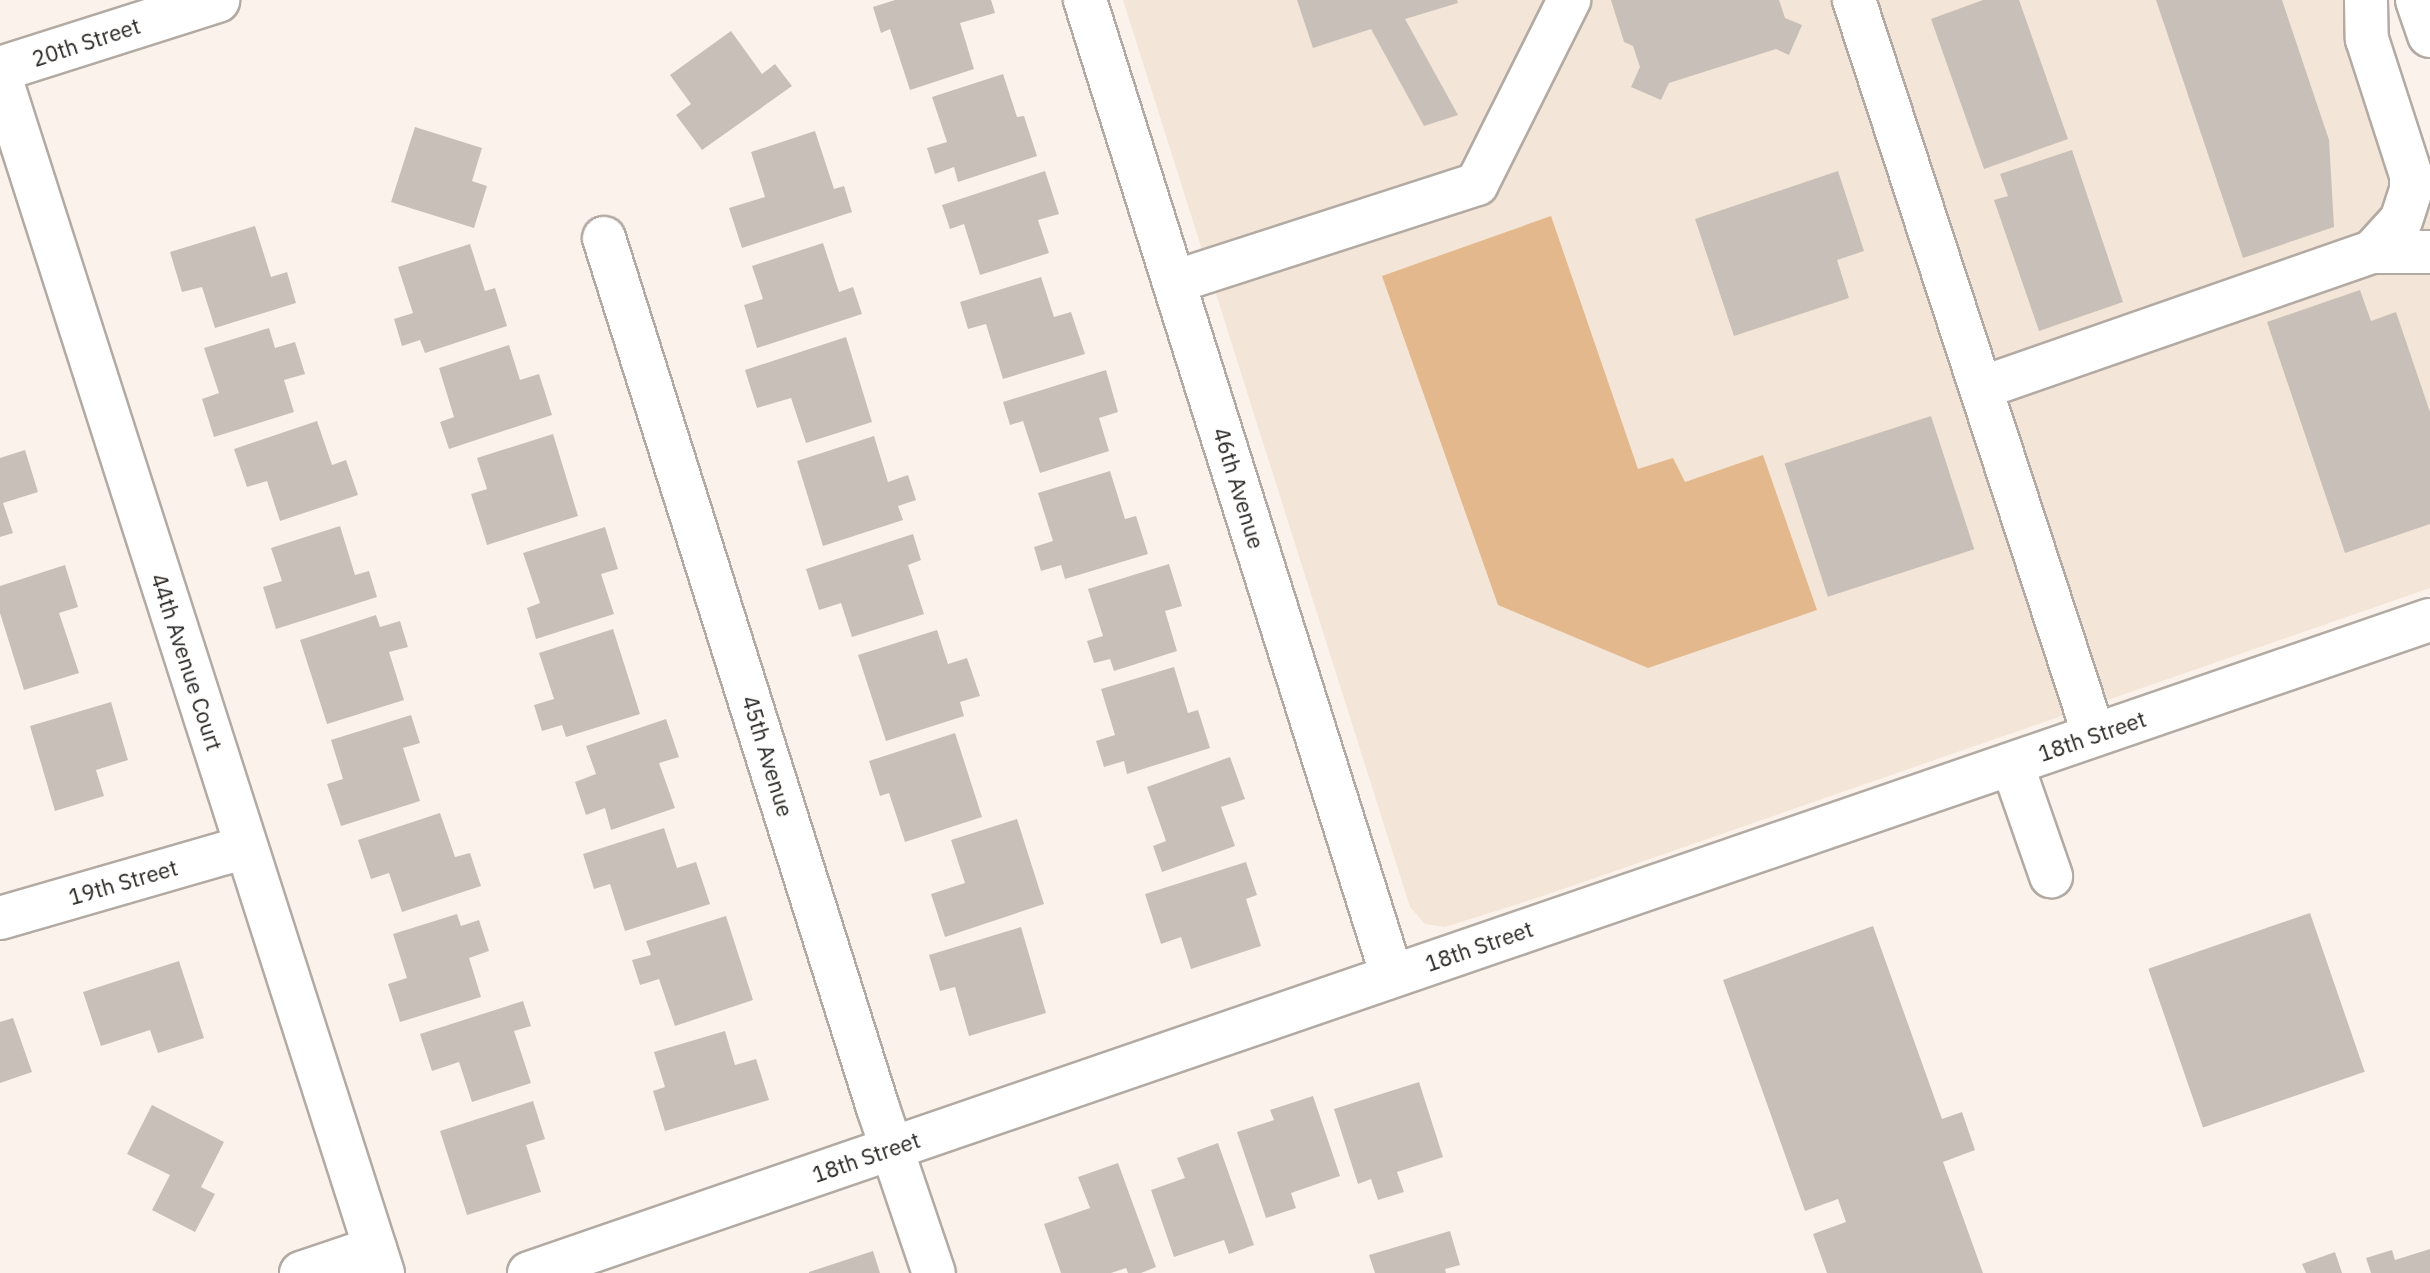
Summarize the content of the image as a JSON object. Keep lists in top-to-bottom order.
{
  "streets": {
    "main road": ["20th Street"],
    "street": [
      "46th Avenue",
      "44th Avenue Court",
      "18th Street",
      "45th Avenue",
      "19th Street"
    ]
  },
  "crossings": [
    ["46th Avenue", "18th Street"],
    ["44th Avenue Court", "19th Street"],
    ["18th Street", "45th Avenue"]
  ]
}
